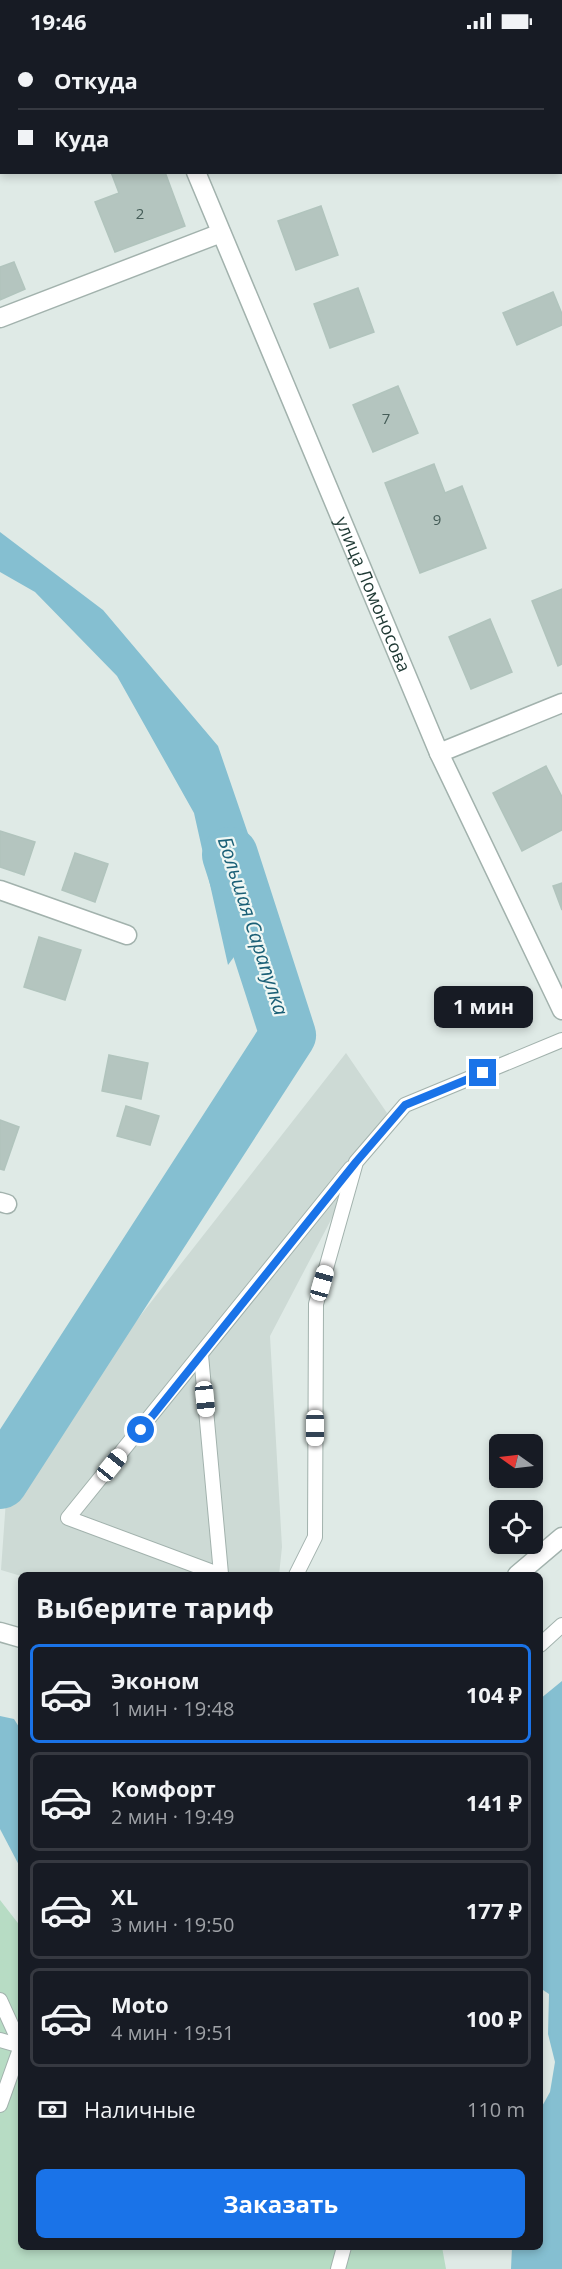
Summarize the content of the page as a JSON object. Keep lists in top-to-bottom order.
{
  "streets": {
    "street": ["улица Ломоносова"]
  },
  "water": ["Большая Сарапулка"],
  "house_numbers": ["2", "7", "9"],
  "north": "left",
  "page": {
    "status": "19:46",
    "banner": ["Откуда", "Куда"],
    "bubble": "1 мин",
    "heading": "Выберите тариф",
    "list": [
      {
        "name": "Эконом",
        "note": "1 мин · 19:48",
        "value": "104 ₽"
      },
      {
        "name": "Комфорт",
        "note": "2 мин · 19:49",
        "value": "141 ₽"
      },
      {
        "name": "XL",
        "note": "3 мин · 19:50",
        "value": "177 ₽"
      },
      {
        "name": "Moto",
        "note": "4 мин · 19:51",
        "value": "100 ₽"
      }
    ],
    "pay": ["Наличные", "110 m"],
    "buttons": "Заказать"
  }
}
